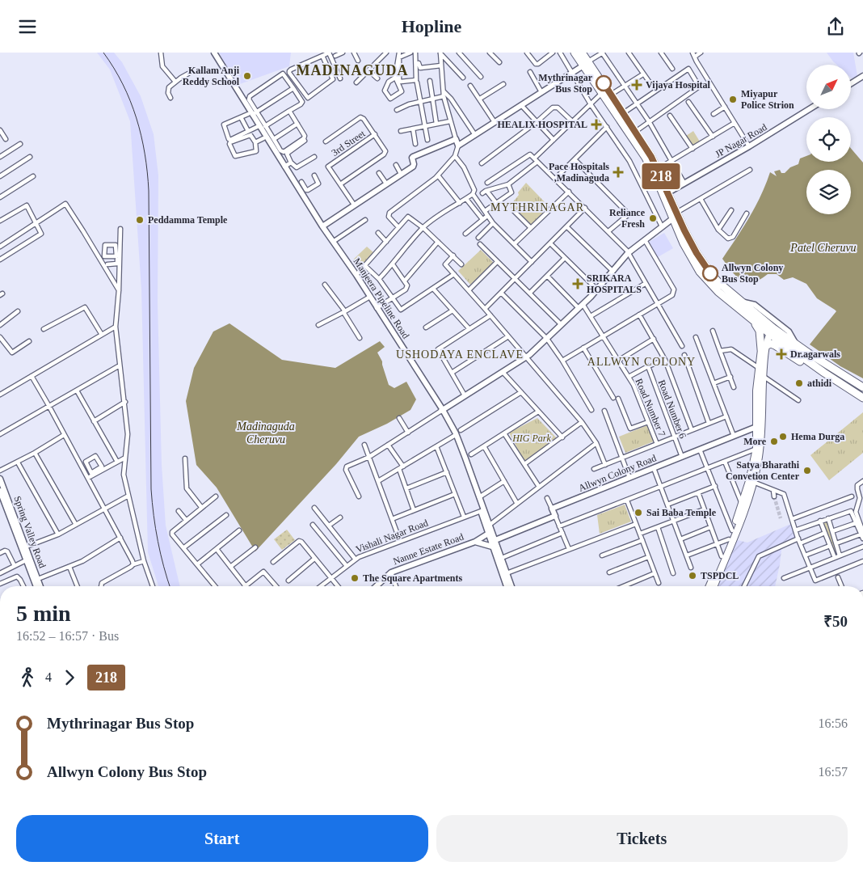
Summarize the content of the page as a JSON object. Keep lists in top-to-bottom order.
{
  "streets": {
    "street": [
      "JP Nagar Road",
      "3rd Street",
      "Manjeera Pipeline Road",
      "Road Number 7",
      "Road Number 6",
      "Allwyn Colony Road",
      "Spring Valley Road",
      "Vishali Nagar Road",
      "Nanne Estate Road"
    ]
  },
  "crossings": [
    ["Manjeera Pipeline Road", "Vishali Nagar Road"],
    ["Manjeera Pipeline Road", "Nanne Estate Road"],
    ["Road Number 6", "Allwyn Colony Road"]
  ],
  "districts": [
    "MADINAGUDA",
    "MYTHRINAGAR",
    "USHODAYA ENCLAVE",
    "ALLWYN COLONY"
  ],
  "water": ["Patel Cheruvu", "Madinaguda Cheruvu"],
  "parks": ["HIG Park"],
  "places": {
    "other": [
      "Kallam Anji Reddy School",
      "Mythrinagar Bus Stop",
      "Miyapur Police Strion",
      "Reliance Fresh",
      "Peddamma Temple",
      "Allwyn Colony Bus Stop",
      "athidi",
      "Hema Durga",
      "More",
      "Satya Bharathi Convetion Center",
      "Sai Baba Temple",
      "TSPDCL",
      "The Square Apartments"
    ],
    "health": [
      "Vijaya Hospital",
      "HEALIX HOSPITAL",
      "Pace Hospitals ,Madinaguda",
      "SRIKARA HOSPITALS",
      "Dr.agarwals"
    ]
  },
  "lines": ["bus line 218"],
  "north": "top right",
  "page": {
    "header": "Hopline",
    "on_map": "218",
    "heading": ["5 min", "16:52 – 16:57 · Bus", "₹50"],
    "legs": ["4", "218"],
    "list": [
      {
        "name": "Mythrinagar Bus Stop",
        "value": "16:56"
      },
      {
        "name": "Allwyn Colony Bus Stop",
        "value": "16:57"
      }
    ],
    "buttons": ["Start", "Tickets"]
  }
}
